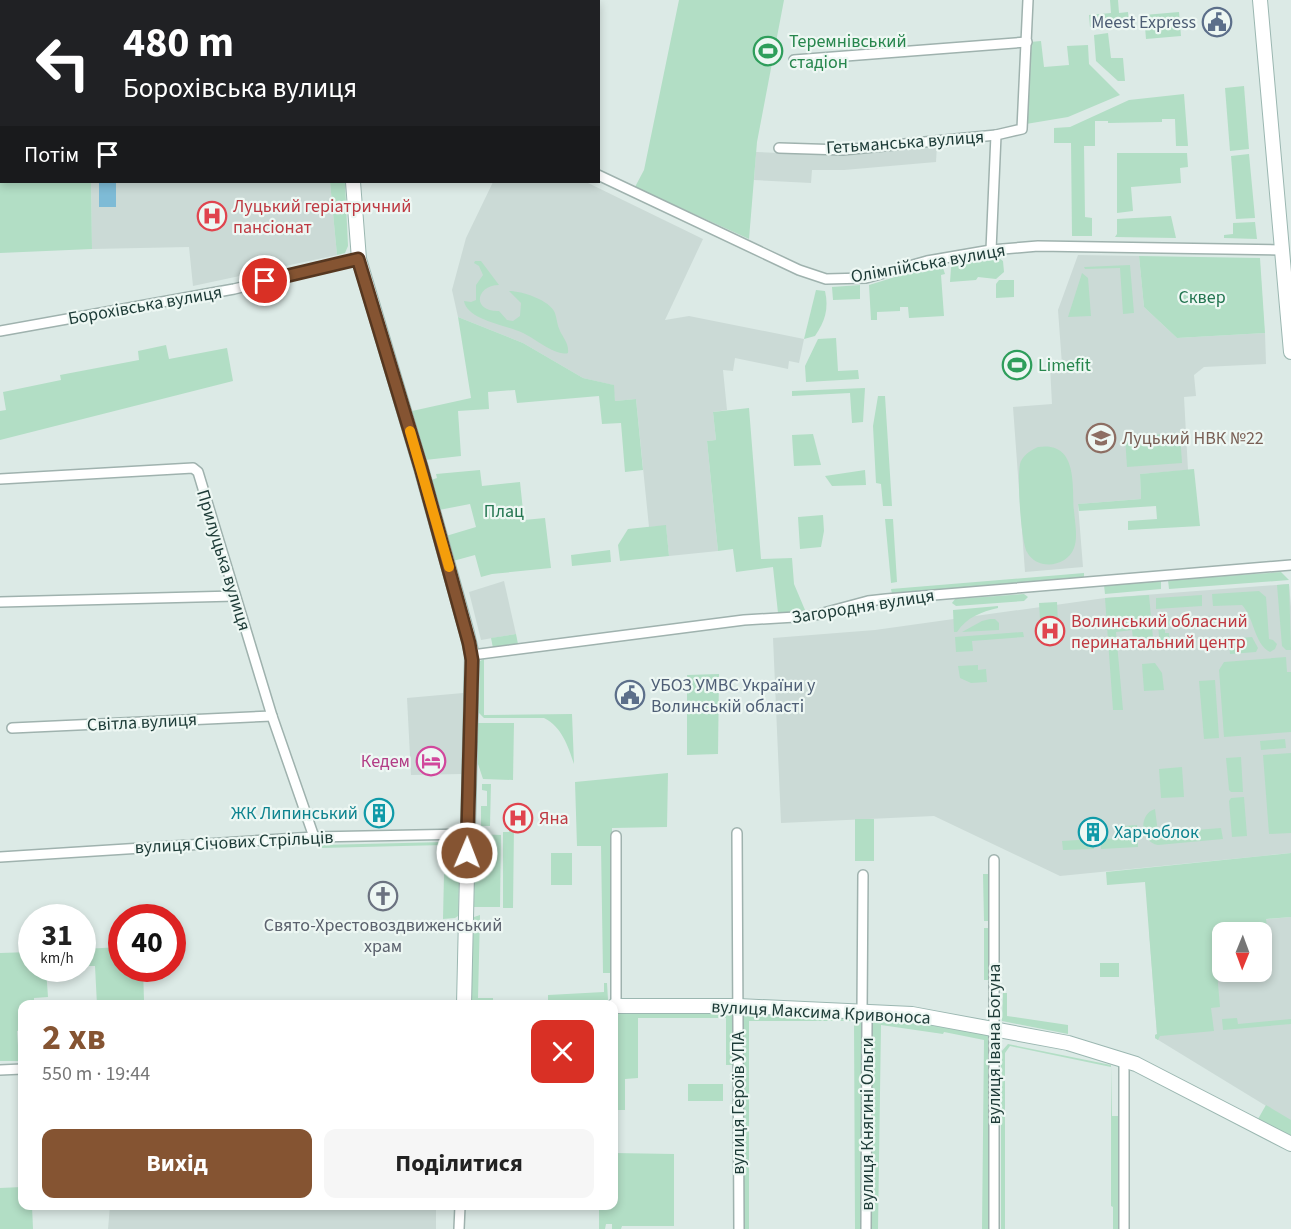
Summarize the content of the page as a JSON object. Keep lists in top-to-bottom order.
{
  "streets": {
    "street": [
      "Гетьманська вулиця",
      "Олімпійська вулиця",
      "Борохівська вулиця",
      "Прилуцька вулиця",
      "Загородня вулиця",
      "Світла вулиця",
      "вулиця Січових Стрільців",
      "вулиця Максима Кривоноса",
      "вулиця Івана Богуна",
      "вулиця Героїв УПА",
      "вулиця Княгині Ольги"
    ]
  },
  "crossings": [
    ["Прилуцька вулиця", "Світла вулиця"],
    ["Прилуцька вулиця", "вулиця Січових Стрільців"],
    ["вулиця Максима Кривоноса", "вулиця Івана Богуна"],
    ["вулиця Максима Кривоноса", "вулиця Героїв УПА"],
    ["вулиця Максима Кривоноса", "вулиця Княгині Ольги"]
  ],
  "parks": ["Сквер", "Плац"],
  "places": {
    "public building": ["Meest Express", "УБОЗ УМВС України у Волинськiй області"],
    "sports": ["Теремнівський стадіон", "Limefit"],
    "hospital": ["Луцький геріатричний пансіонат", "Волинський обласний перинатальний центр", "Яна"],
    "school or university": ["Луцький НВК №22"],
    "hotel": ["Кедем"],
    "building": ["ЖК Липинський", "Харчоблок"],
    "church": ["Свято-Хрестовоздвиженський храм"]
  },
  "north": "bottom",
  "page": {
    "turn": ["480 m", "Борохівська вулиця"],
    "then": "Потім",
    "speed": "31 km/h",
    "limit": "40",
    "heading": ["2 хв", "550 m · 19:44"],
    "buttons": ["Вихід", "Поділитися"]
  }
}
